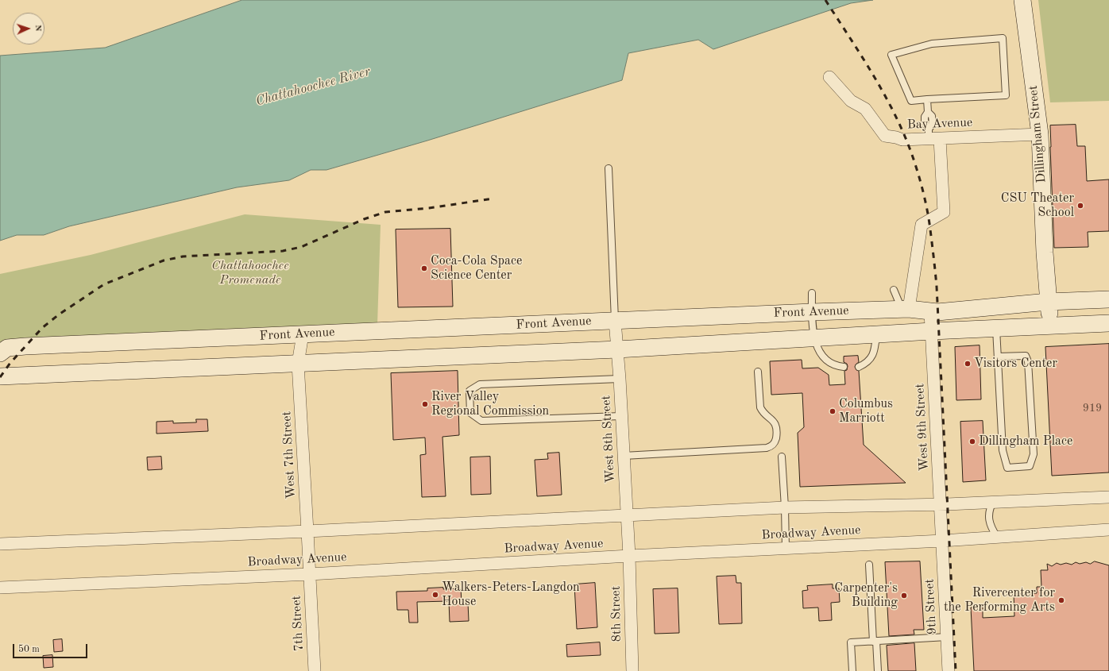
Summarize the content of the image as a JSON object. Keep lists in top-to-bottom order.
{
  "streets": {
    "street": [
      "Bay Avenue",
      "Dillingham Street",
      "Front Avenue",
      "West 9th Street",
      "West 8th Street",
      "West 7th Street",
      "Broadway Avenue",
      "9th Street",
      "8th Street",
      "7th Street"
    ]
  },
  "crossings": [
    ["Bay Avenue", "Dillingham Street"],
    ["Dillingham Street", "Front Avenue"],
    ["Front Avenue", "West 9th Street"],
    ["Front Avenue", "West 8th Street"],
    ["Front Avenue", "West 7th Street"],
    ["West 9th Street", "Broadway Avenue"],
    ["West 9th Street", "9th Street"],
    ["West 8th Street", "Broadway Avenue"],
    ["West 8th Street", "8th Street"],
    ["West 7th Street", "Broadway Avenue"],
    ["West 7th Street", "7th Street"],
    ["Broadway Avenue", "9th Street"],
    ["Broadway Avenue", "8th Street"],
    ["Broadway Avenue", "7th Street"]
  ],
  "water": ["Chattahoochee River"],
  "parks": ["Chattahoochee Promenade"],
  "places": [
    "CSU Theater School",
    "Coca-Cola Space Science Center",
    "Visitors Center",
    "River Valley Regional Commission",
    "Columbus Marriott",
    "Dillingham Place",
    "Walkers-Peters-Langdon House",
    "Carpenter's Building",
    "Rivercenter for the Performing Arts"
  ],
  "house_numbers": ["919"],
  "scale_bar": "50 m",
  "north": "right"
}
